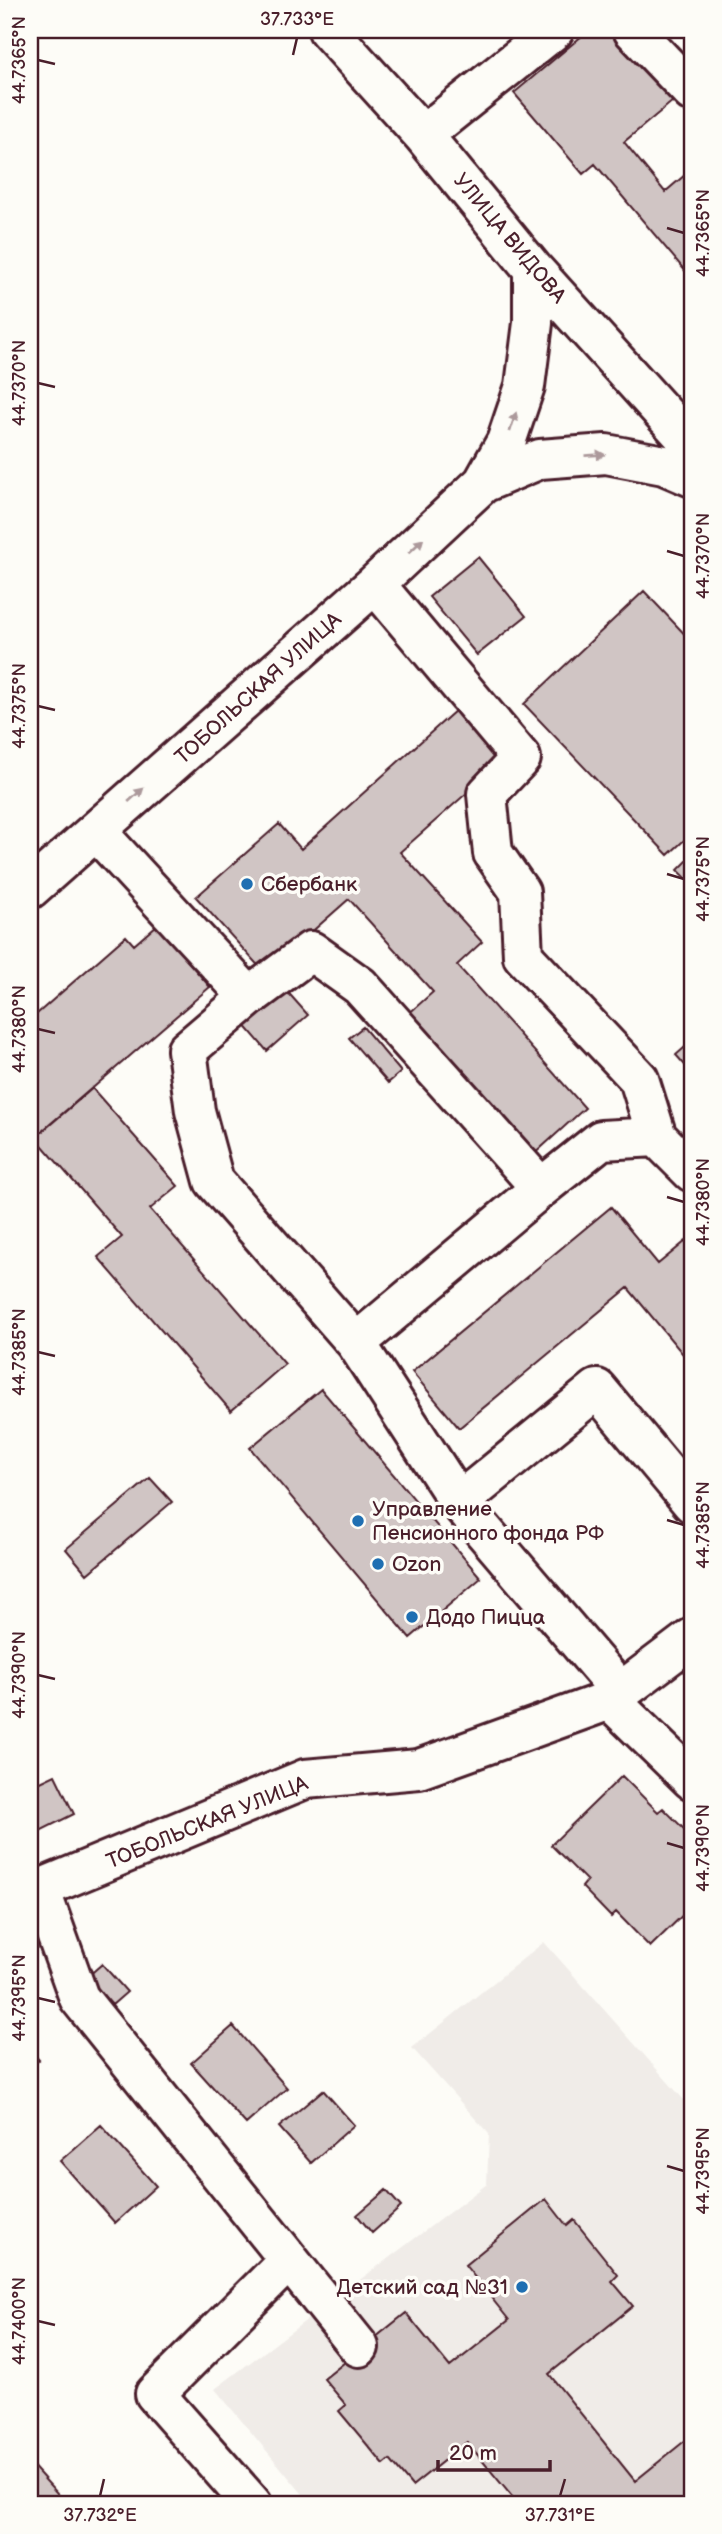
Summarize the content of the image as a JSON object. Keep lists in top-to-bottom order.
{
  "streets": {
    "street": ["УЛИЦА ВИДОВА", "ТОБОЛЬСКАЯ УЛИЦА"]
  },
  "crossings": [
    ["УЛИЦА ВИДОВА", "ТОБОЛЬСКАЯ УЛИЦА"]
  ],
  "one_way": ["ТОБОЛЬСКАЯ УЛИЦА"],
  "places": [
    "Сбербанк",
    "Управление Пенсионного фонда РФ",
    "Ozon",
    "Додо Пицца",
    "Детский сад №31"
  ],
  "scale_bar": "20 m",
  "coordinates": [
    "37.733°E",
    "44.7365°N",
    "44.7370°N",
    "44.7375°N",
    "44.7380°N",
    "44.7385°N",
    "44.7390°N",
    "44.7395°N",
    "44.7400°N",
    "37.732°E",
    "37.731°E"
  ]
}
